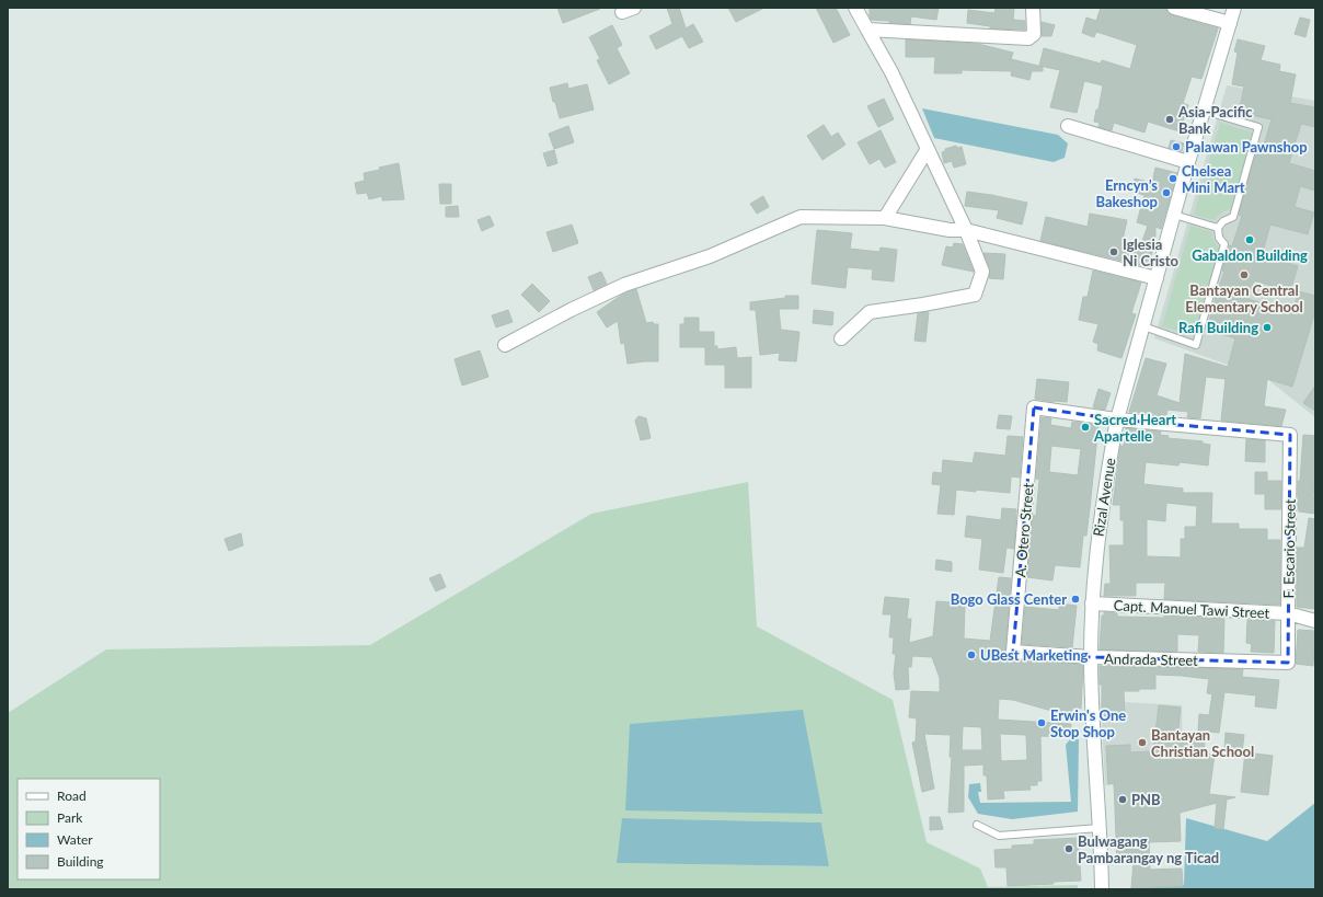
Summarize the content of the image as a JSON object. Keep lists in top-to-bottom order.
{
  "streets": {
    "street": [
      "Rizal Avenue",
      "A. Otero Street",
      "F. Escario Street",
      "Capt. Manuel Tawi Street",
      "Andrada Street"
    ]
  },
  "crossings": [
    ["Rizal Avenue", "A. Otero Street"],
    ["Rizal Avenue", "F. Escario Street"],
    ["Rizal Avenue", "Capt. Manuel Tawi Street"],
    ["Rizal Avenue", "Andrada Street"],
    ["A. Otero Street", "F. Escario Street"],
    ["A. Otero Street", "Andrada Street"],
    ["F. Escario Street", "Capt. Manuel Tawi Street"],
    ["F. Escario Street", "Andrada Street"]
  ],
  "places": [
    "Asia-Pacific Bank",
    "Palawan Pawnshop",
    "Chelsea Mini Mart",
    "Erncyn’s Bakeshop",
    "Gabaldon Building",
    "Iglesia Ni Cristo",
    "Bantayan Central Elementary School",
    "Rafi Building",
    "Sacred Heart Apartelle",
    "Bogo Glass Center",
    "UBest Marketing",
    "Erwin's One Stop Shop",
    "Bantayan Christian School",
    "PNB",
    "Bulwagang Pambarangay ng Ticad"
  ],
  "legend": [
    "Road",
    "Park",
    "Water",
    "Building"
  ]
}
